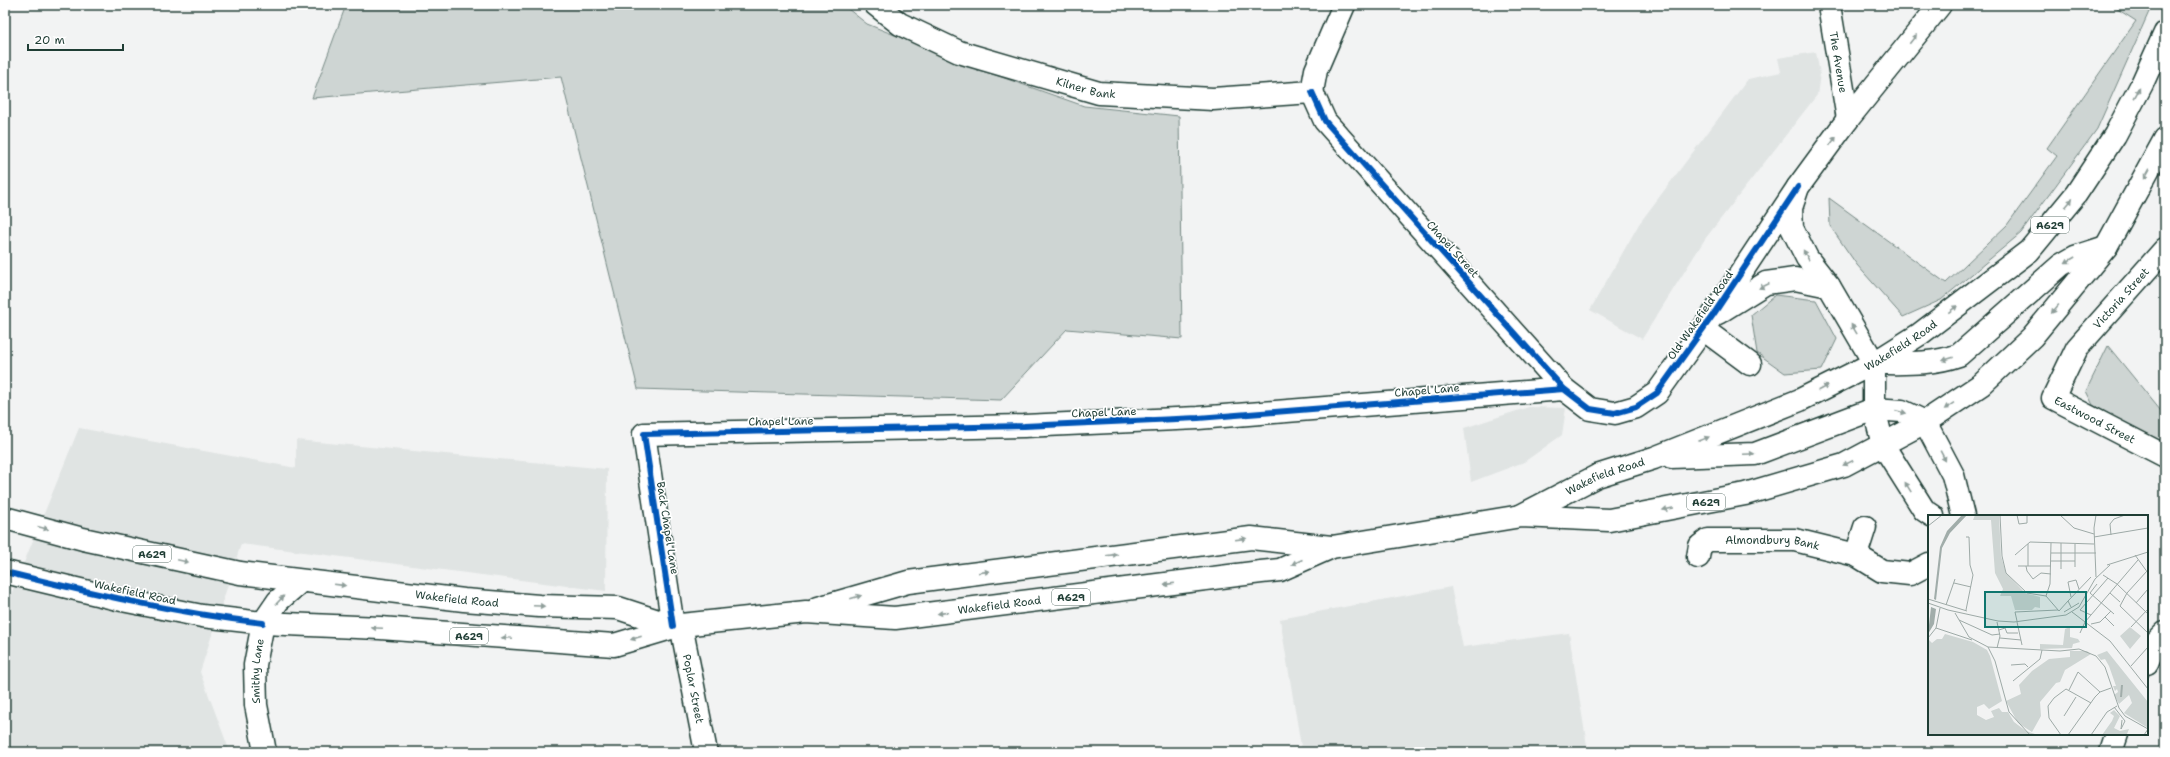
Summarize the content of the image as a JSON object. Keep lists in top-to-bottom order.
{
  "streets": {
    "main road": [
      "The Avenue",
      "Kilner Bank",
      "A629",
      "Chapel Street",
      "Victoria Street",
      "Old Wakefield Road",
      "Wakefield Road",
      "Chapel Lane",
      "Eastwood Street",
      "Back Chapel Lane",
      "Almondbury Bank",
      "Smithy Lane",
      "Poplar Street"
    ]
  },
  "crossings": [
    ["The Avenue", "Old Wakefield Road"],
    ["Kilner Bank", "Chapel Street"],
    ["Chapel Street", "Old Wakefield Road"],
    ["Chapel Street", "Chapel Lane"],
    ["Victoria Street", "Eastwood Street"],
    ["Old Wakefield Road", "Wakefield Road"],
    ["Wakefield Road", "Back Chapel Lane"],
    ["Wakefield Road", "Smithy Lane"],
    ["Wakefield Road", "Poplar Street"],
    ["Chapel Lane", "Back Chapel Lane"],
    ["Back Chapel Lane", "Poplar Street"]
  ],
  "scale_bar": "20 m"
}
